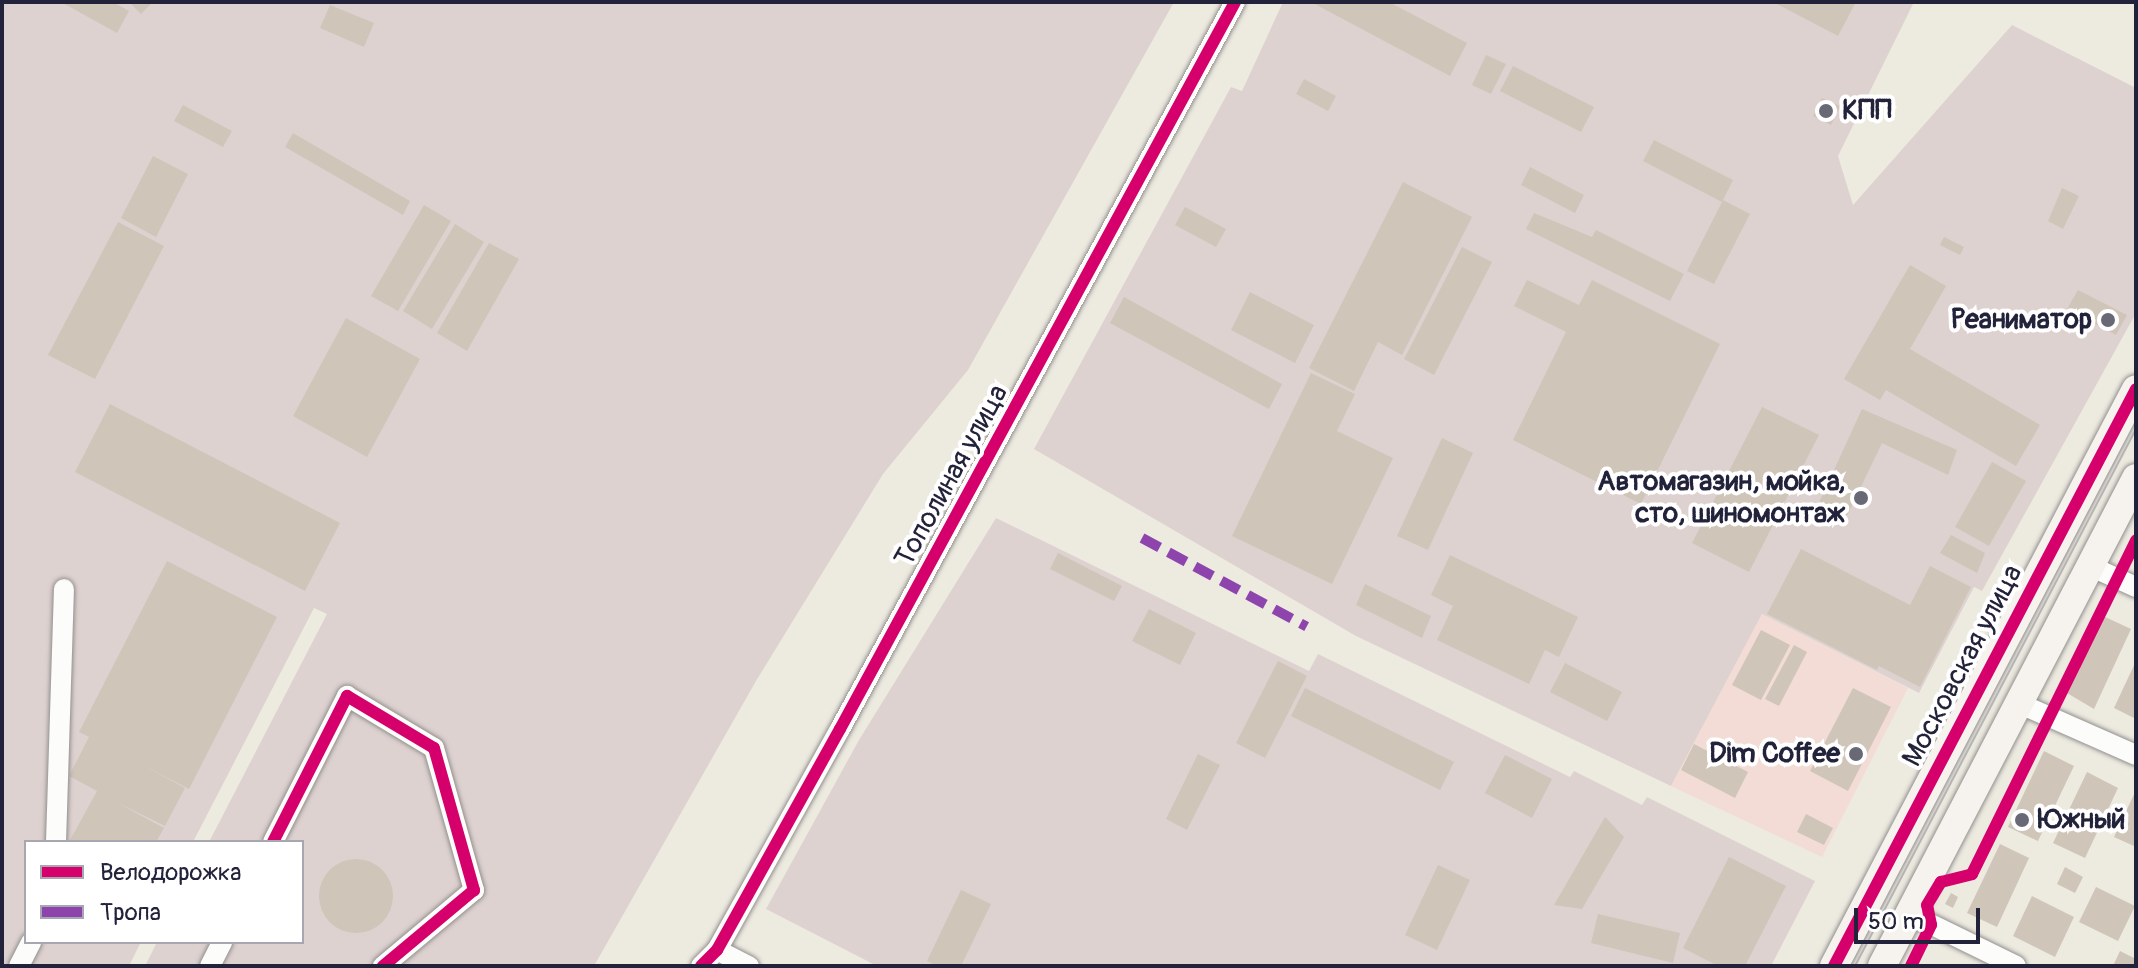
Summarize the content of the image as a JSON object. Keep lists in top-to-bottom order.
{
  "streets": {
    "street": ["Тополиная улица", "Московская улица"]
  },
  "places": [
    "КПП",
    "Реаниматор",
    "Автомагазин, мойка, сто, шиномонтаж",
    "Dim Coffee",
    "Южный"
  ],
  "legend": ["Велодорожка", "Тропа"],
  "scale_bar": "50 m"
}
